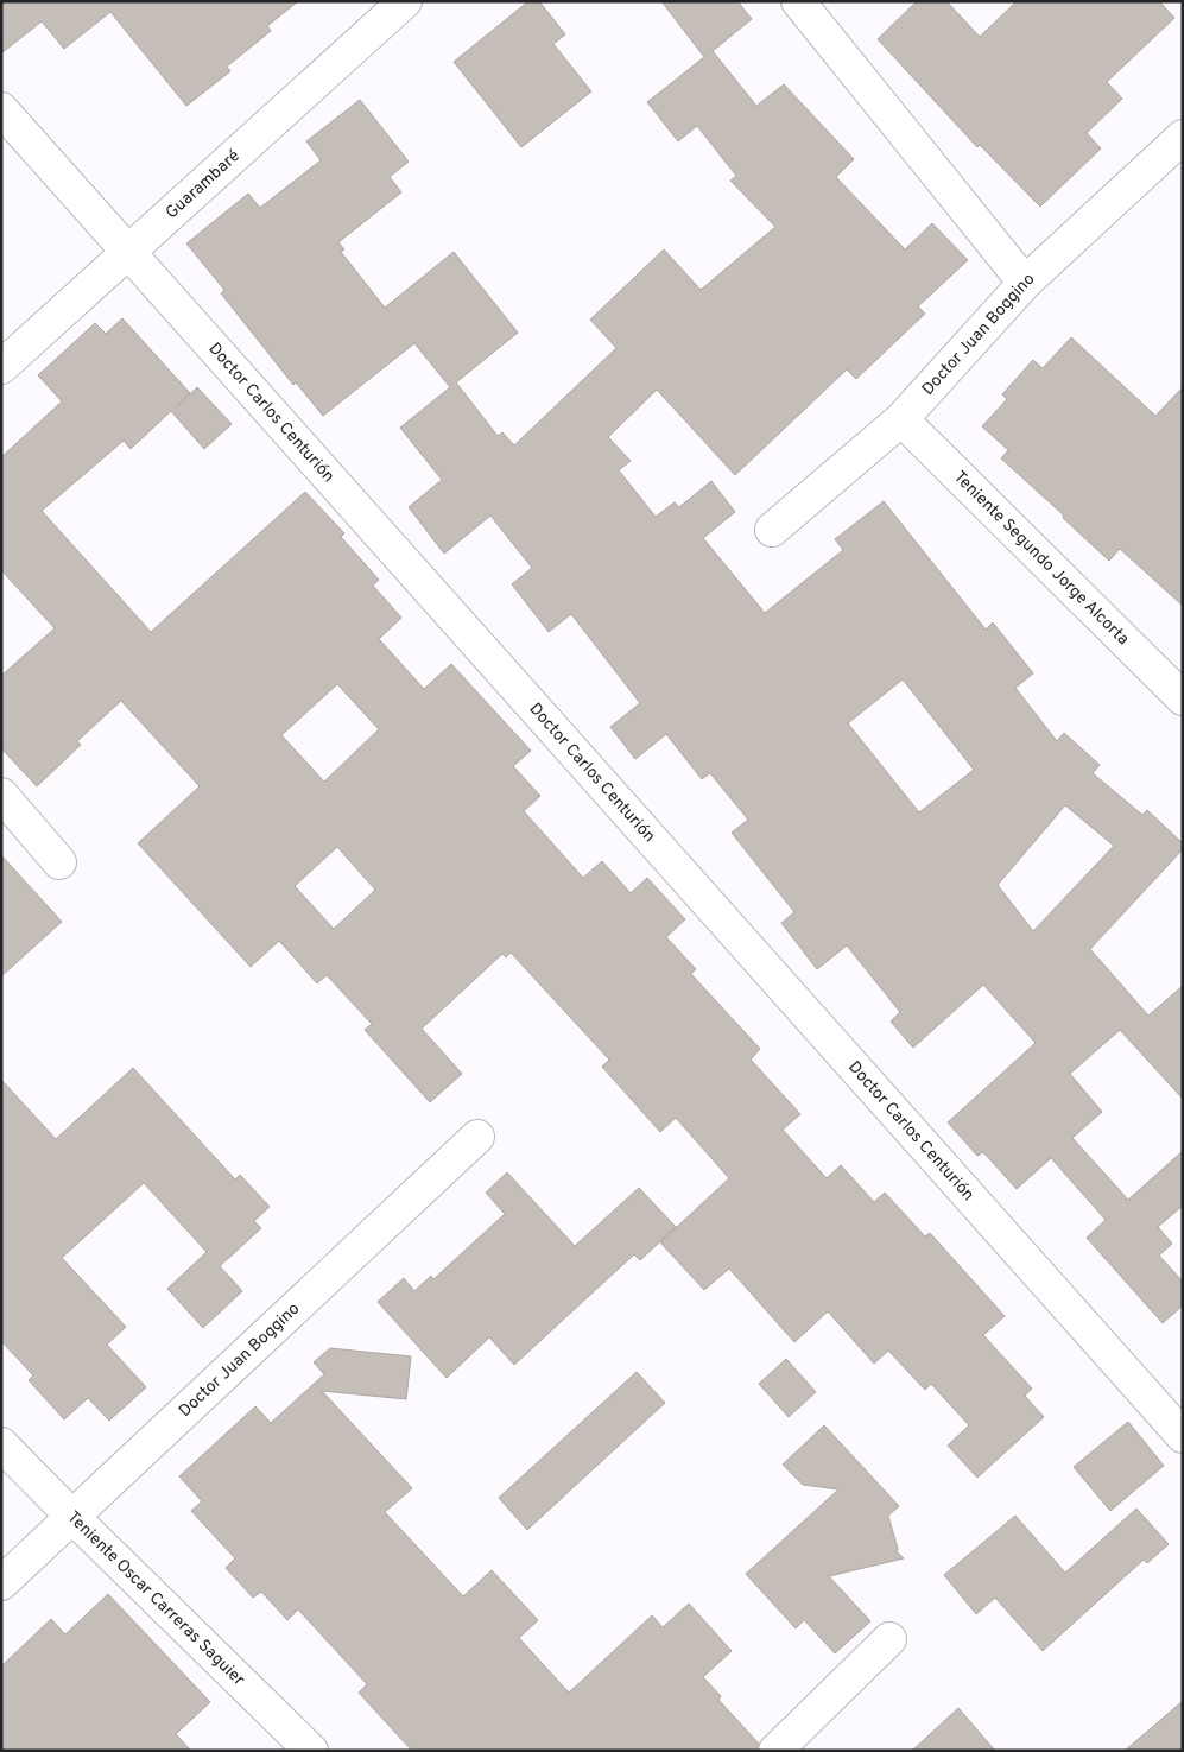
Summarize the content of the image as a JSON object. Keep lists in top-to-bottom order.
{
  "streets": {
    "street": [
      "Guarambaré",
      "Doctor Juan Boggino",
      "Doctor Carlos Centurión",
      "Teniente Segundo Jorge Alcorta",
      "Teniente Oscar Carreras Saguier"
    ]
  },
  "crossings": [
    ["Guarambaré", "Doctor Carlos Centurión"],
    ["Doctor Juan Boggino", "Teniente Segundo Jorge Alcorta"],
    ["Doctor Juan Boggino", "Teniente Oscar Carreras Saguier"]
  ]
}
